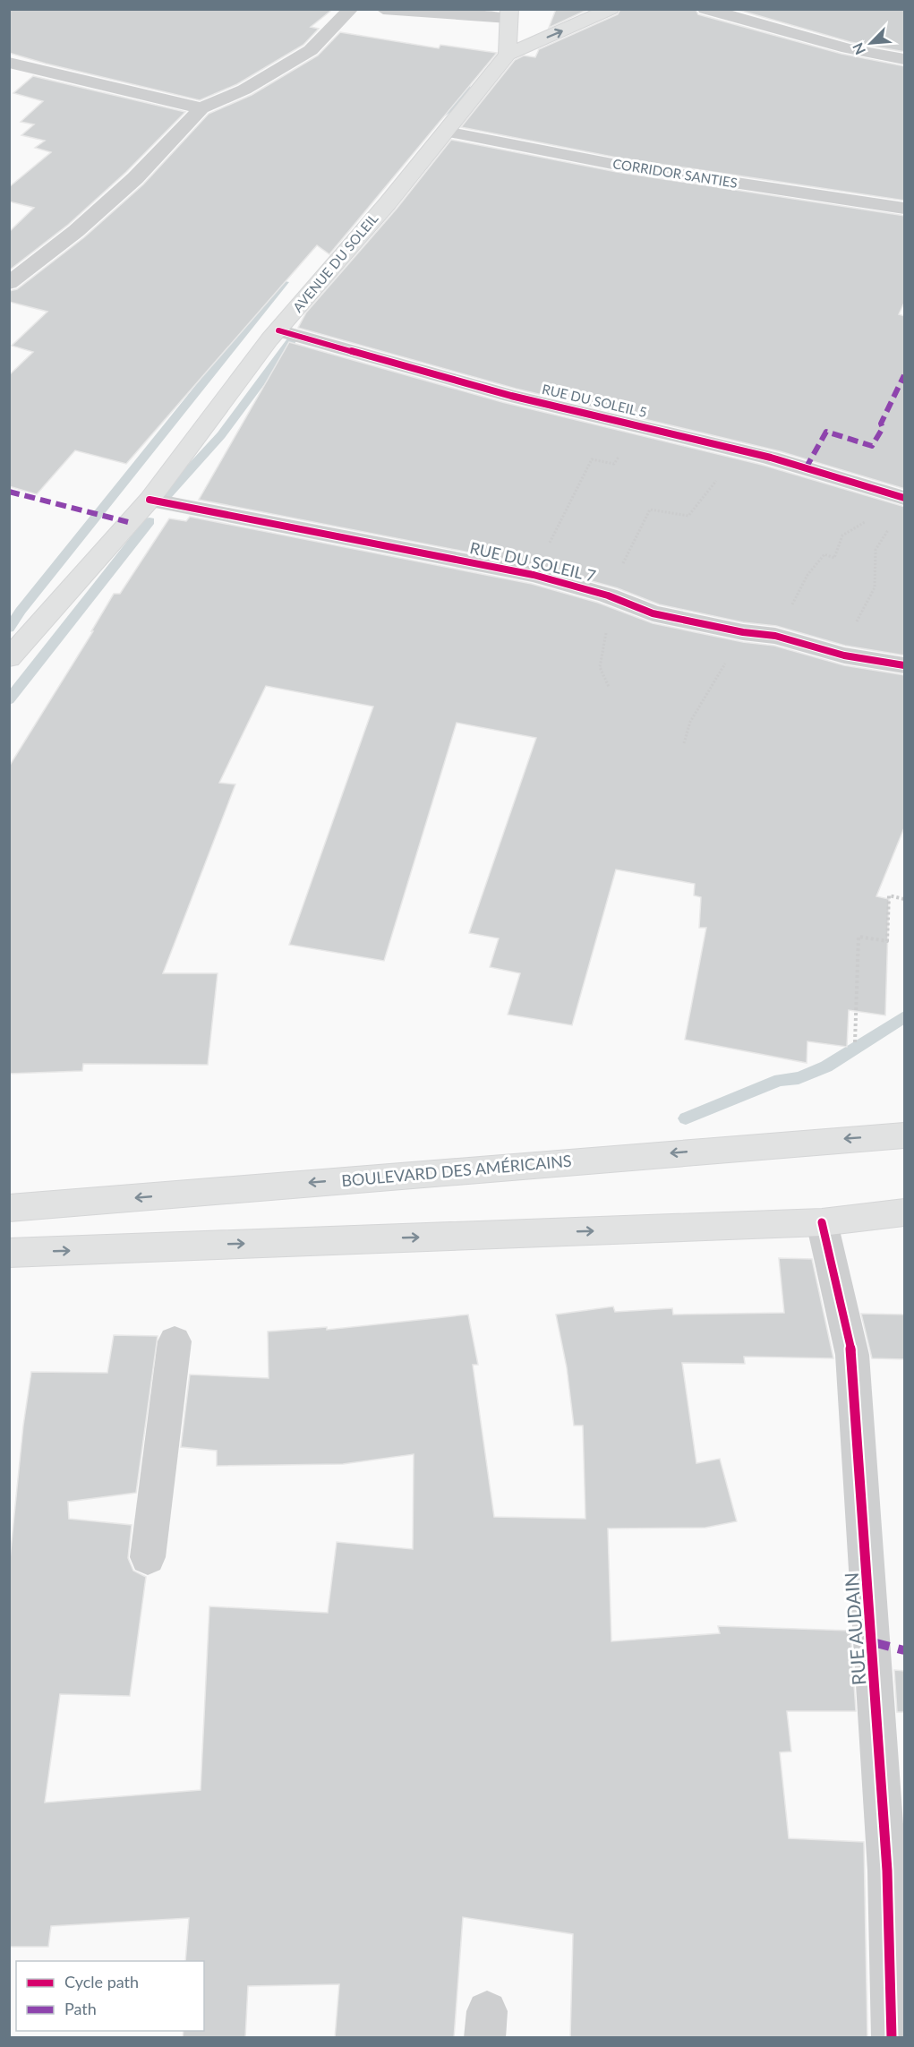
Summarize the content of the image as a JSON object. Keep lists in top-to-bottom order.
{
  "streets": {
    "main road": ["AVENUE DU SOLEIL", "BOULEVARD DES AMÉRICAINS"],
    "street": [
      "CORRIDOR SANTIES",
      "RUE DU SOLEIL 5",
      "RUE DU SOLEIL 7",
      "RUE AUDAIN"
    ]
  },
  "crossings": [
    ["CORRIDOR SANTIES", "AVENUE DU SOLEIL"],
    ["AVENUE DU SOLEIL", "RUE DU SOLEIL 5"],
    ["AVENUE DU SOLEIL", "RUE DU SOLEIL 7"]
  ],
  "legend": ["Cycle path", "Path"],
  "north": "bottom left"
}
